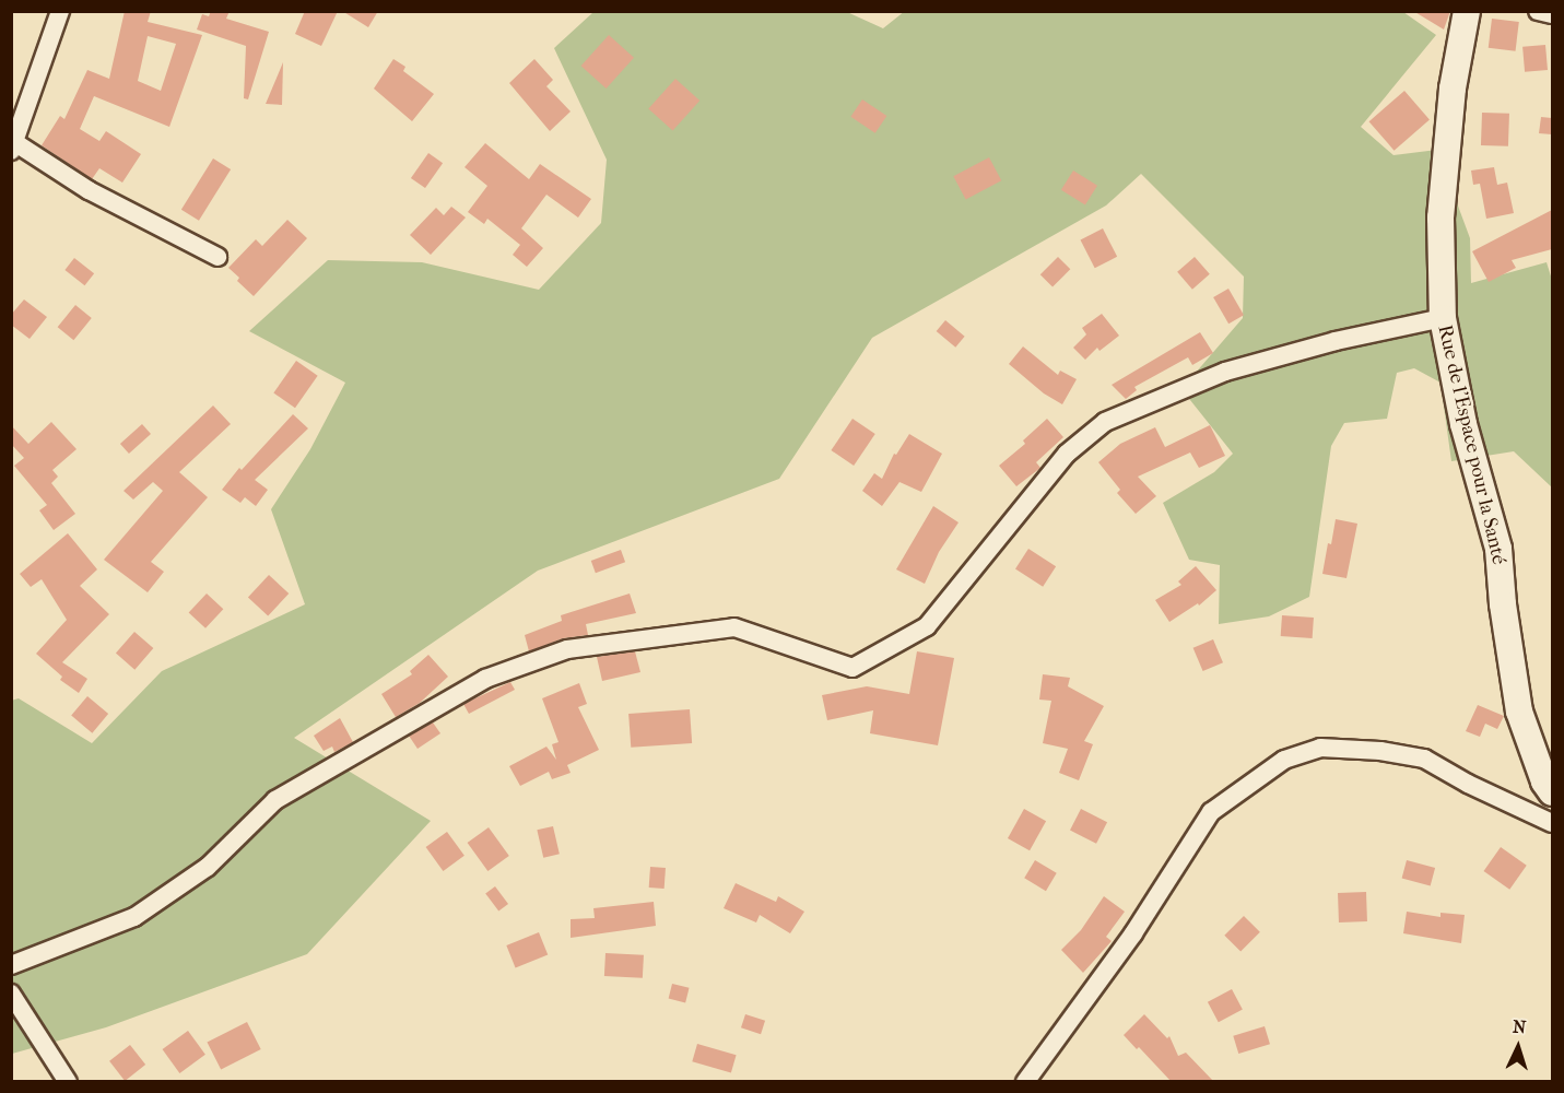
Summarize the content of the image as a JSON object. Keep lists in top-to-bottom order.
{
  "streets": {
    "street": ["Rue de l'Espace pour la Santé"]
  },
  "north": "top"
}
